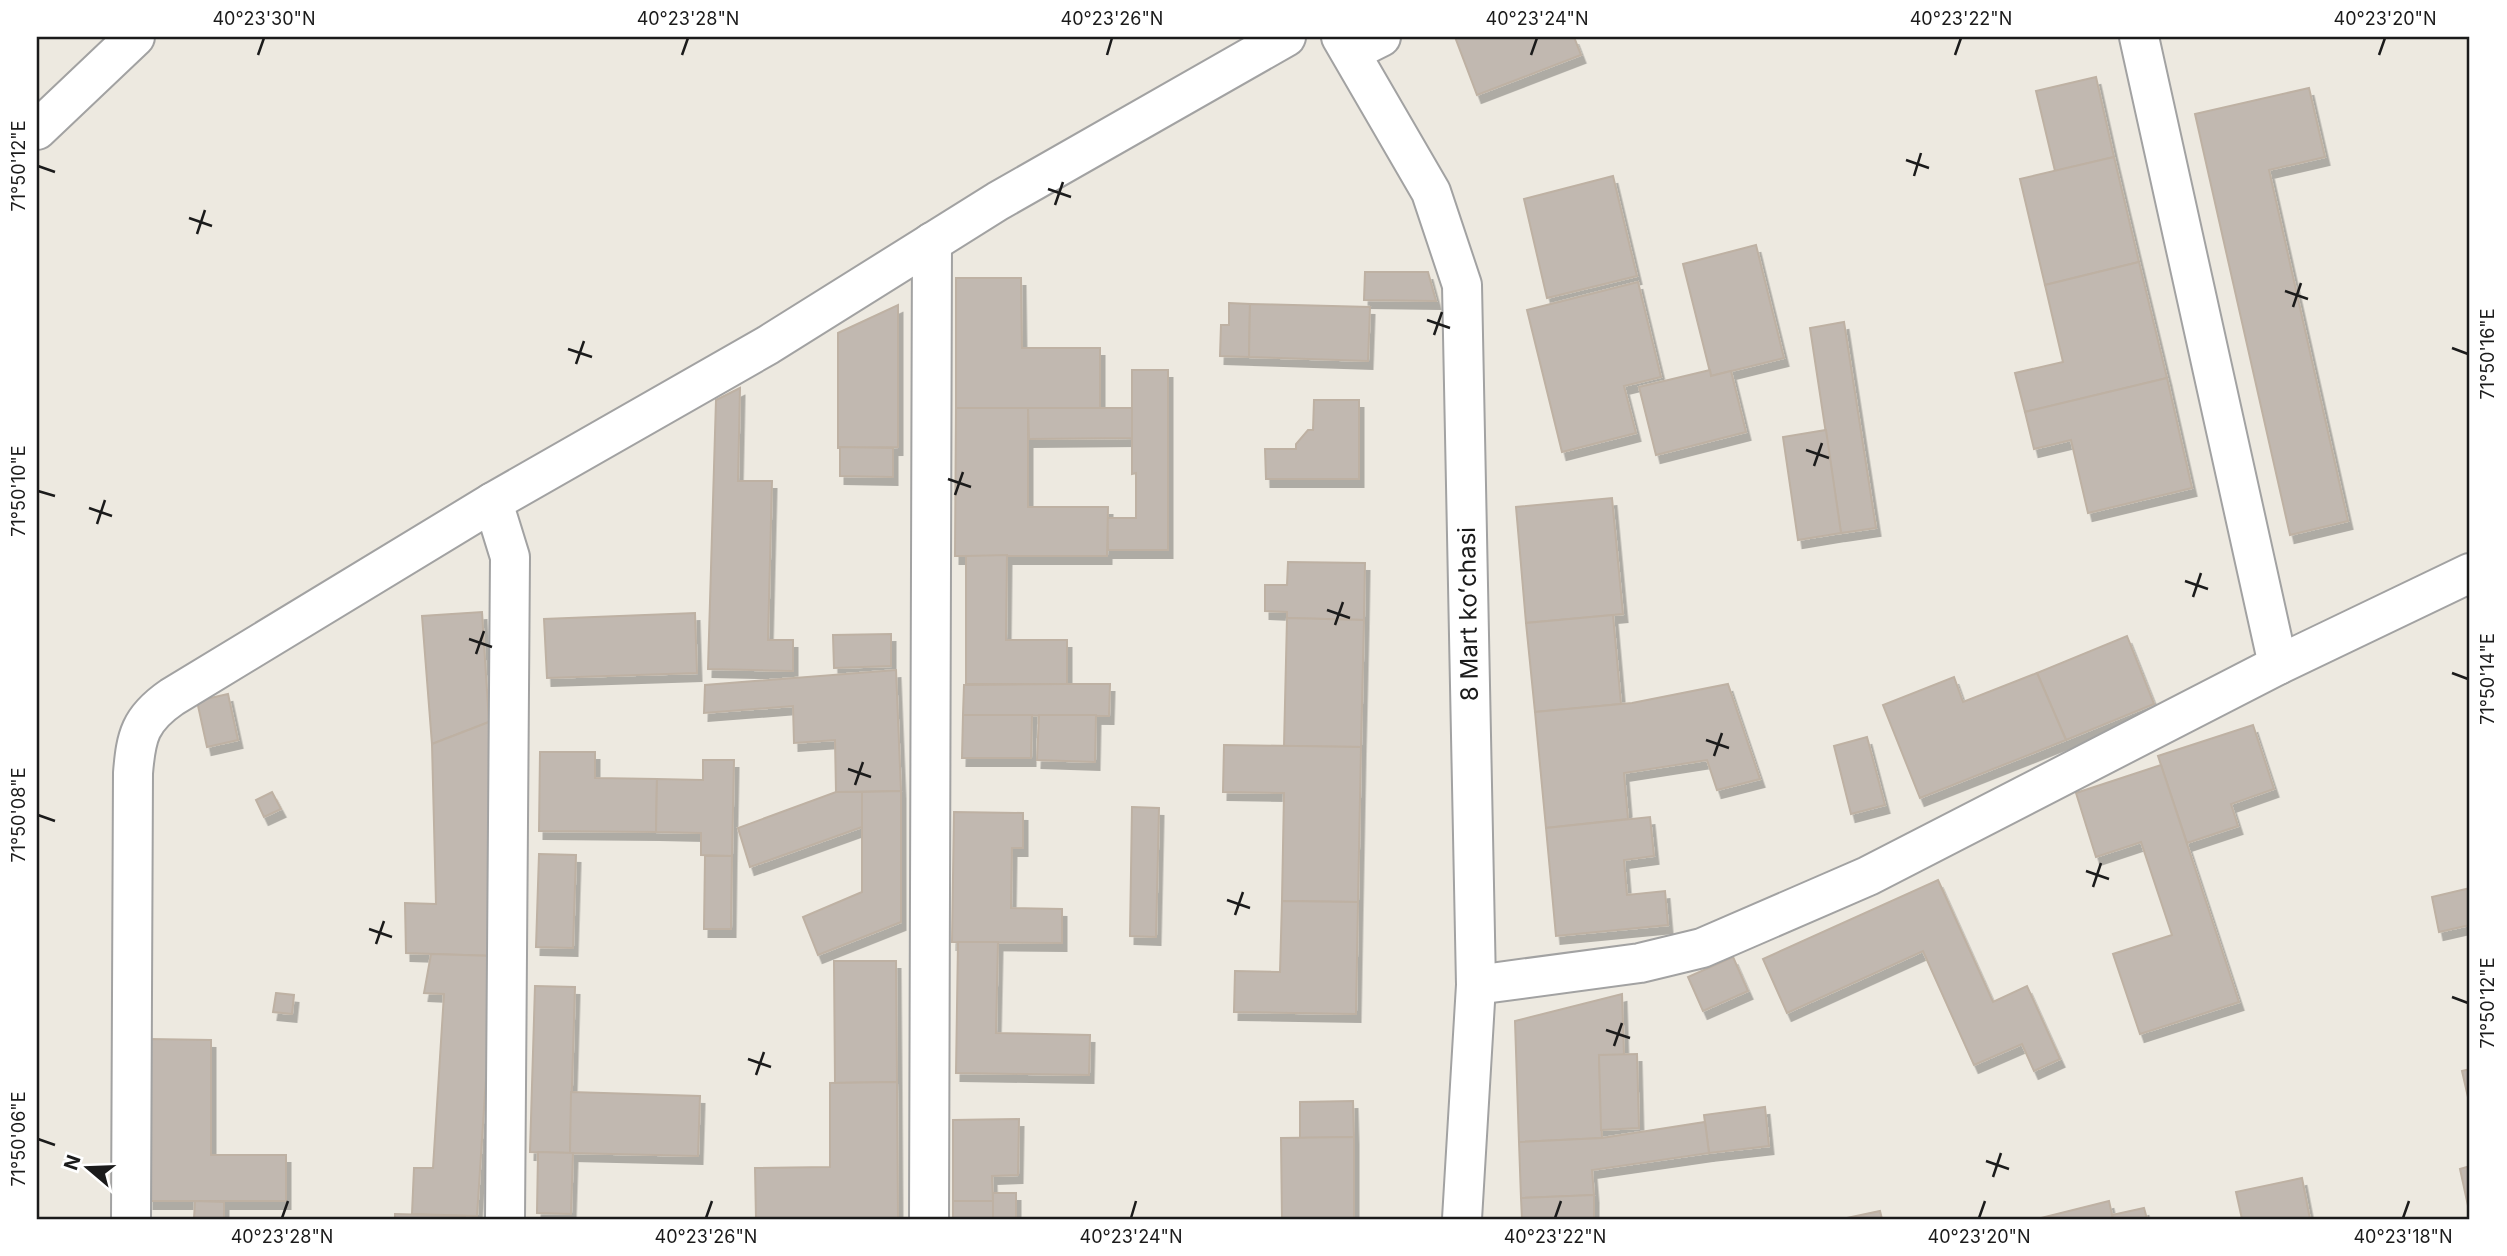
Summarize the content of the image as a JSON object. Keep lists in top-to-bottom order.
{
  "streets": {
    "street": ["8 Mart koʻchasi"]
  },
  "north": "left",
  "coordinates": [
    "40°23'30\"N",
    "40°23'28\"N",
    "40°23'26\"N",
    "40°23'24\"N",
    "40°23'22\"N",
    "40°23'20\"N",
    "71°50'12\"E",
    "71°50'16\"E",
    "71°50'10\"E",
    "71°50'14\"E",
    "71°50'08\"E",
    "71°50'06\"E",
    "40°23'18\"N"
  ]
}
